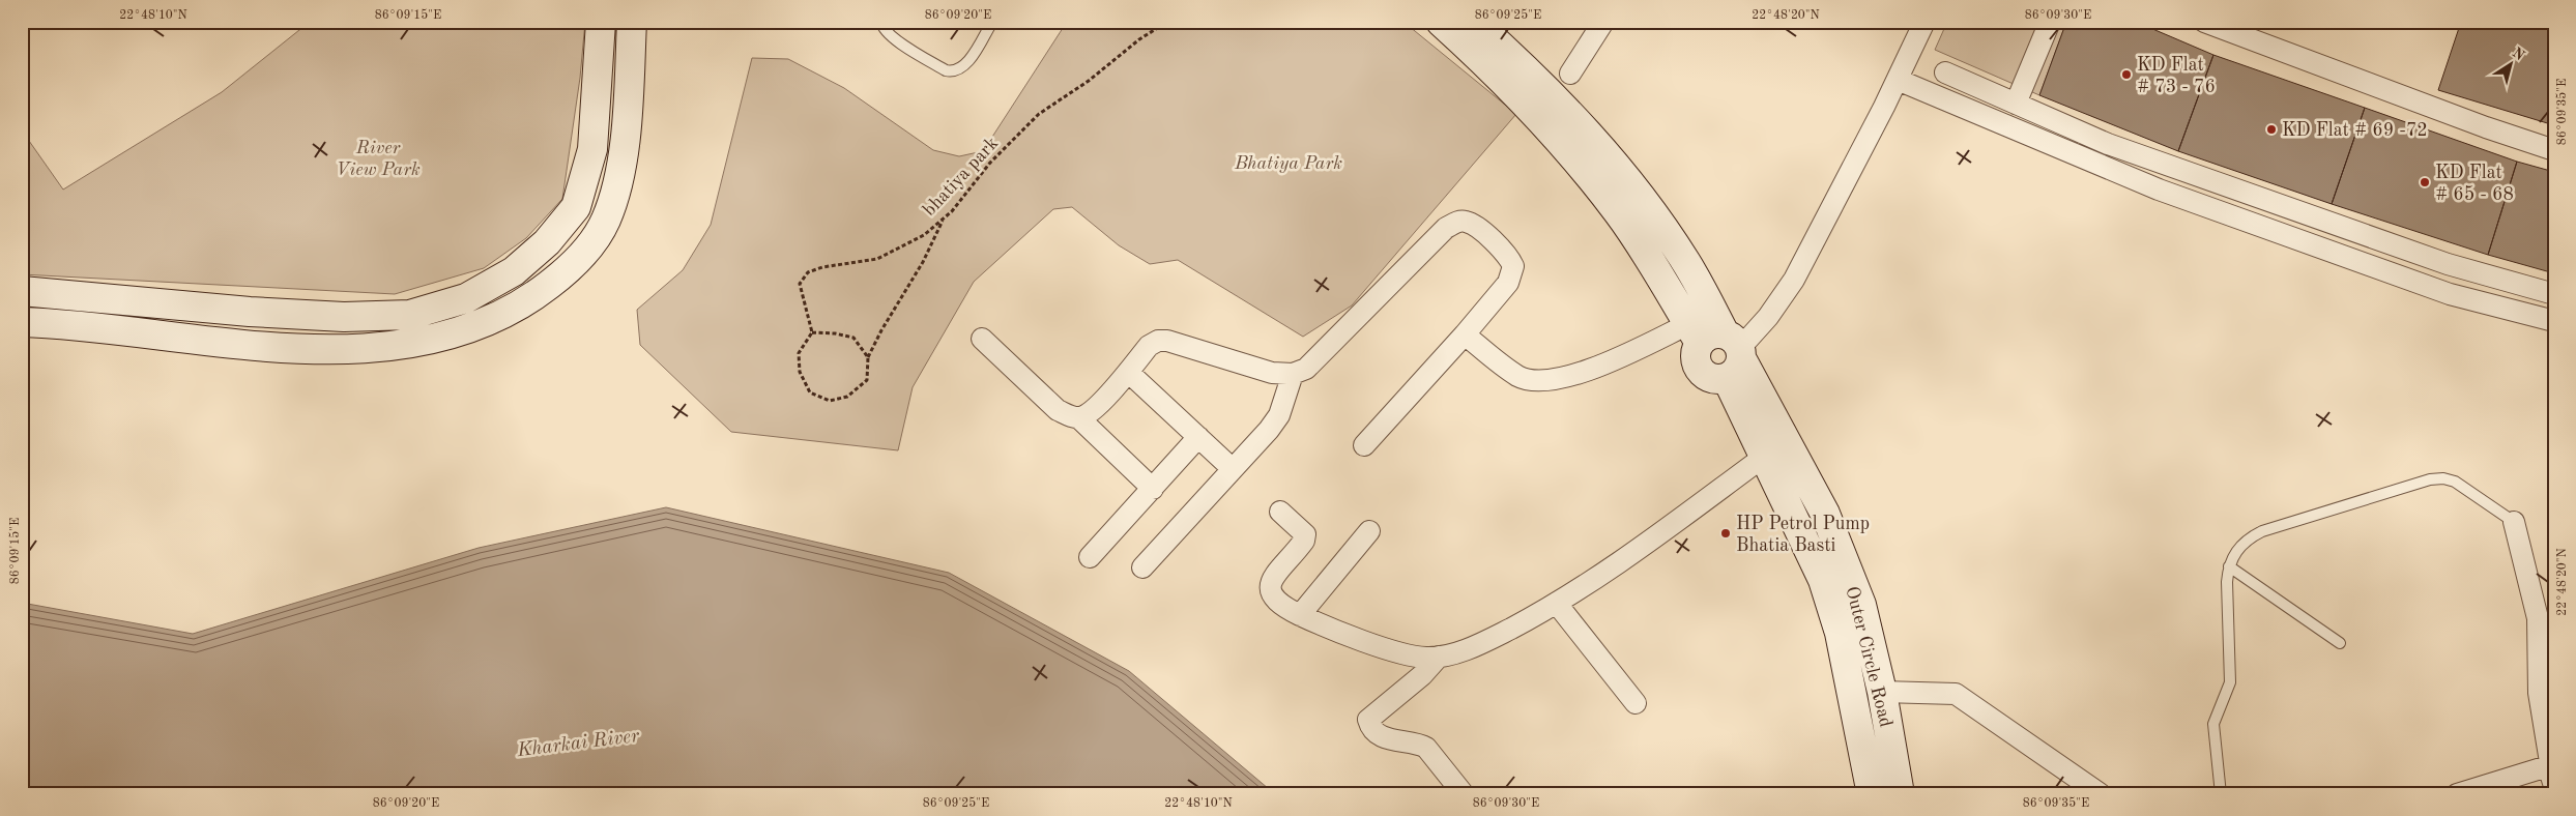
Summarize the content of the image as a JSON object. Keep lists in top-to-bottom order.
{
  "streets": {
    "main road": ["Outer Circle Road"],
    "path": ["bhatiya park"]
  },
  "water": ["Kharkai River"],
  "parks": ["River View Park", "Bhatiya Park"],
  "places": [
    "KD Flat # 73 - 76",
    "KD Flat # 69 -72",
    "KD Flat # 65 - 68",
    "HP Petrol Pump Bhatia Basti"
  ],
  "north": "top right",
  "coordinates": [
    "22°48'10\"N",
    "86°09'15\"E",
    "86°09'20\"E",
    "86°09'25\"E",
    "22°48'20\"N",
    "86°09'30\"E",
    "86°09'35\"E"
  ]
}
